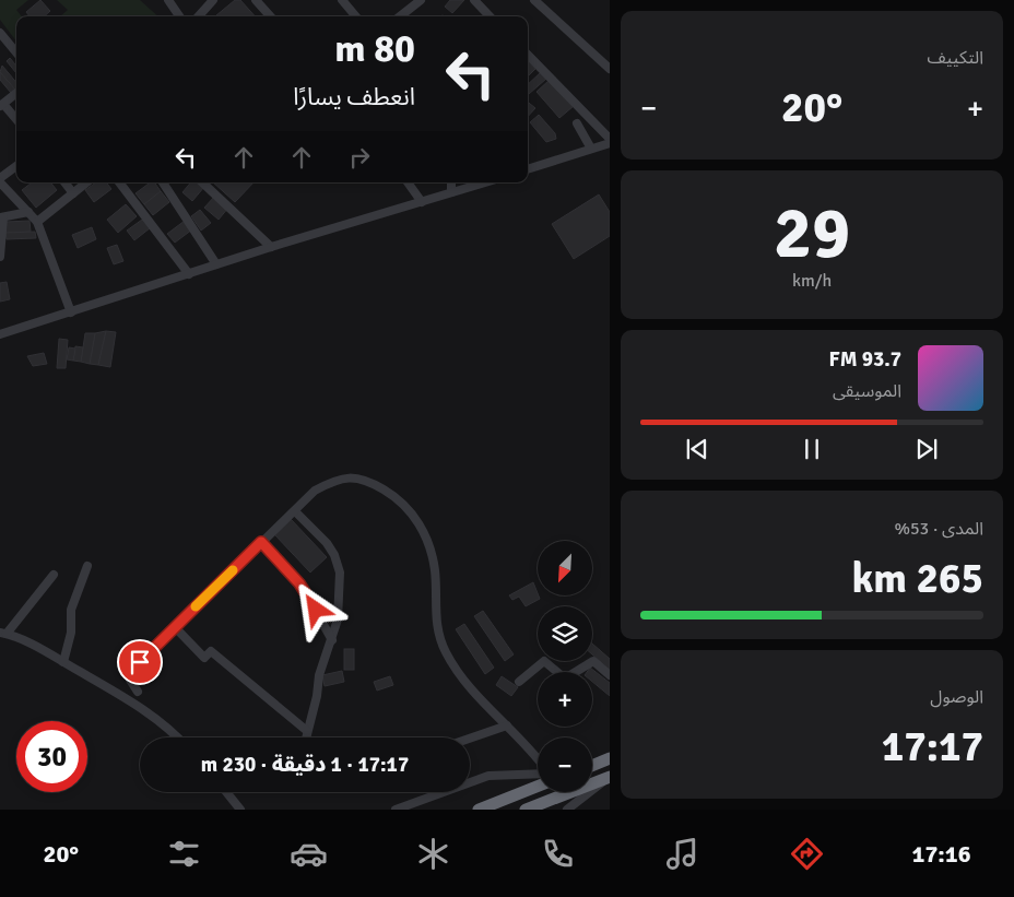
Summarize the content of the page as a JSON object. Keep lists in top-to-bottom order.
{
  "north": "bottom left",
  "page": {
    "tile": [
      "التكييف",
      ["29", "km/h"],
      ["المدى · 53%", "265 km"],
      ["الوصول", "17:17"]
    ],
    "turn": ["80 m", "انعطف يسارًا"],
    "heat": ["−", "20°", "+"],
    "song": ["93.7 FM", "الموسيقى"],
    "map_buttons": ["+", "−"],
    "limit": "30",
    "trip": "17:17 · 1 دقيقة · 230 m",
    "tabs": ["17:16", "20°"]
  }
}
